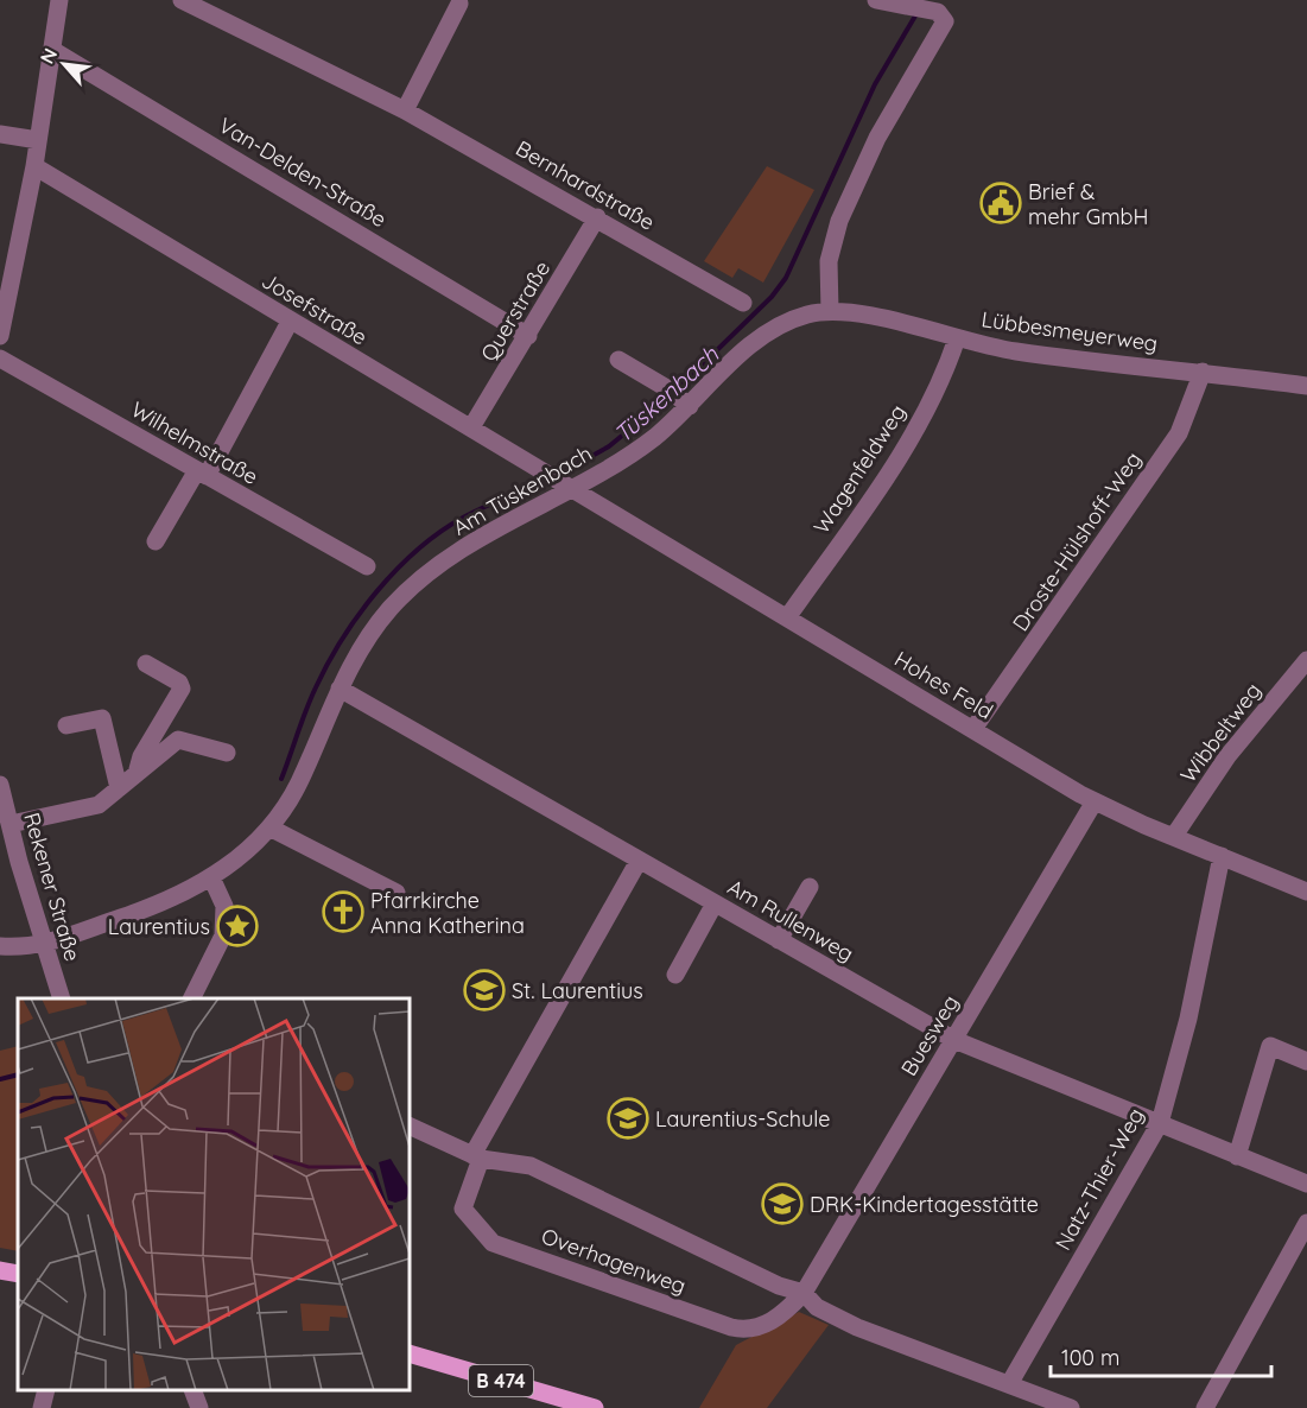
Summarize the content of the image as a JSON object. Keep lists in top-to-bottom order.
{
  "streets": {
    "main road": ["B 474"],
    "street": [
      "Van-Delden-Straße",
      "Bernhardstraße",
      "Josefstraße",
      "Querstraße",
      "Lübbesmeyerweg",
      "Wilhelmstraße",
      "Wagenfeldweg",
      "Am Tüskenbach",
      "Droste-Hülshoff-Weg",
      "Hohes Feld",
      "Wibbeltweg",
      "Rekener Straße",
      "Am Rullenweg",
      "Buesweg",
      "Natz-Thier-Weg",
      "Overhagenweg"
    ]
  },
  "crossings": [
    ["Van-Delden-Straße", "Querstraße"],
    ["Bernhardstraße", "Querstraße"],
    ["Josefstraße", "Querstraße"],
    ["Josefstraße", "Am Tüskenbach"],
    ["Josefstraße", "Hohes Feld"],
    ["Lübbesmeyerweg", "Wagenfeldweg"],
    ["Lübbesmeyerweg", "Am Tüskenbach"],
    ["Lübbesmeyerweg", "Droste-Hülshoff-Weg"],
    ["Wagenfeldweg", "Hohes Feld"],
    ["Am Tüskenbach", "Hohes Feld"],
    ["Am Tüskenbach", "Rekener Straße"],
    ["Am Tüskenbach", "Am Rullenweg"],
    ["Droste-Hülshoff-Weg", "Hohes Feld"],
    ["Hohes Feld", "Wibbeltweg"],
    ["Hohes Feld", "Buesweg"],
    ["Hohes Feld", "Natz-Thier-Weg"],
    ["Am Rullenweg", "Buesweg"],
    ["Am Rullenweg", "Natz-Thier-Weg"],
    ["Buesweg", "Overhagenweg"],
    ["Natz-Thier-Weg", "Overhagenweg"]
  ],
  "water": ["Tüskenbach"],
  "places": {
    "public building": ["Brief & mehr GmbH"],
    "church": ["Pfarrkirche Anna Katherina"],
    "place": ["Laurentius"],
    "school or university": ["St. Laurentius", "Laurentius-Schule", "DRK-Kindertagesstätte"]
  },
  "scale_bar": "100 m",
  "north": "top left"
}
